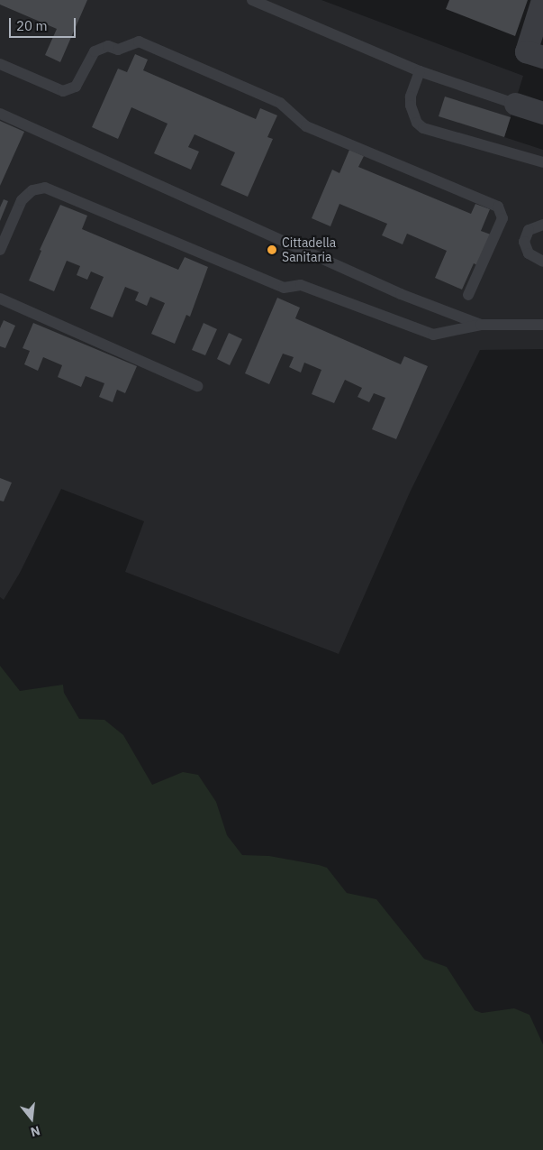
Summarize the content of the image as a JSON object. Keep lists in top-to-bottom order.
{
  "places": ["Cittadella Sanitaria"],
  "scale_bar": "20 m",
  "north": "bottom"
}
